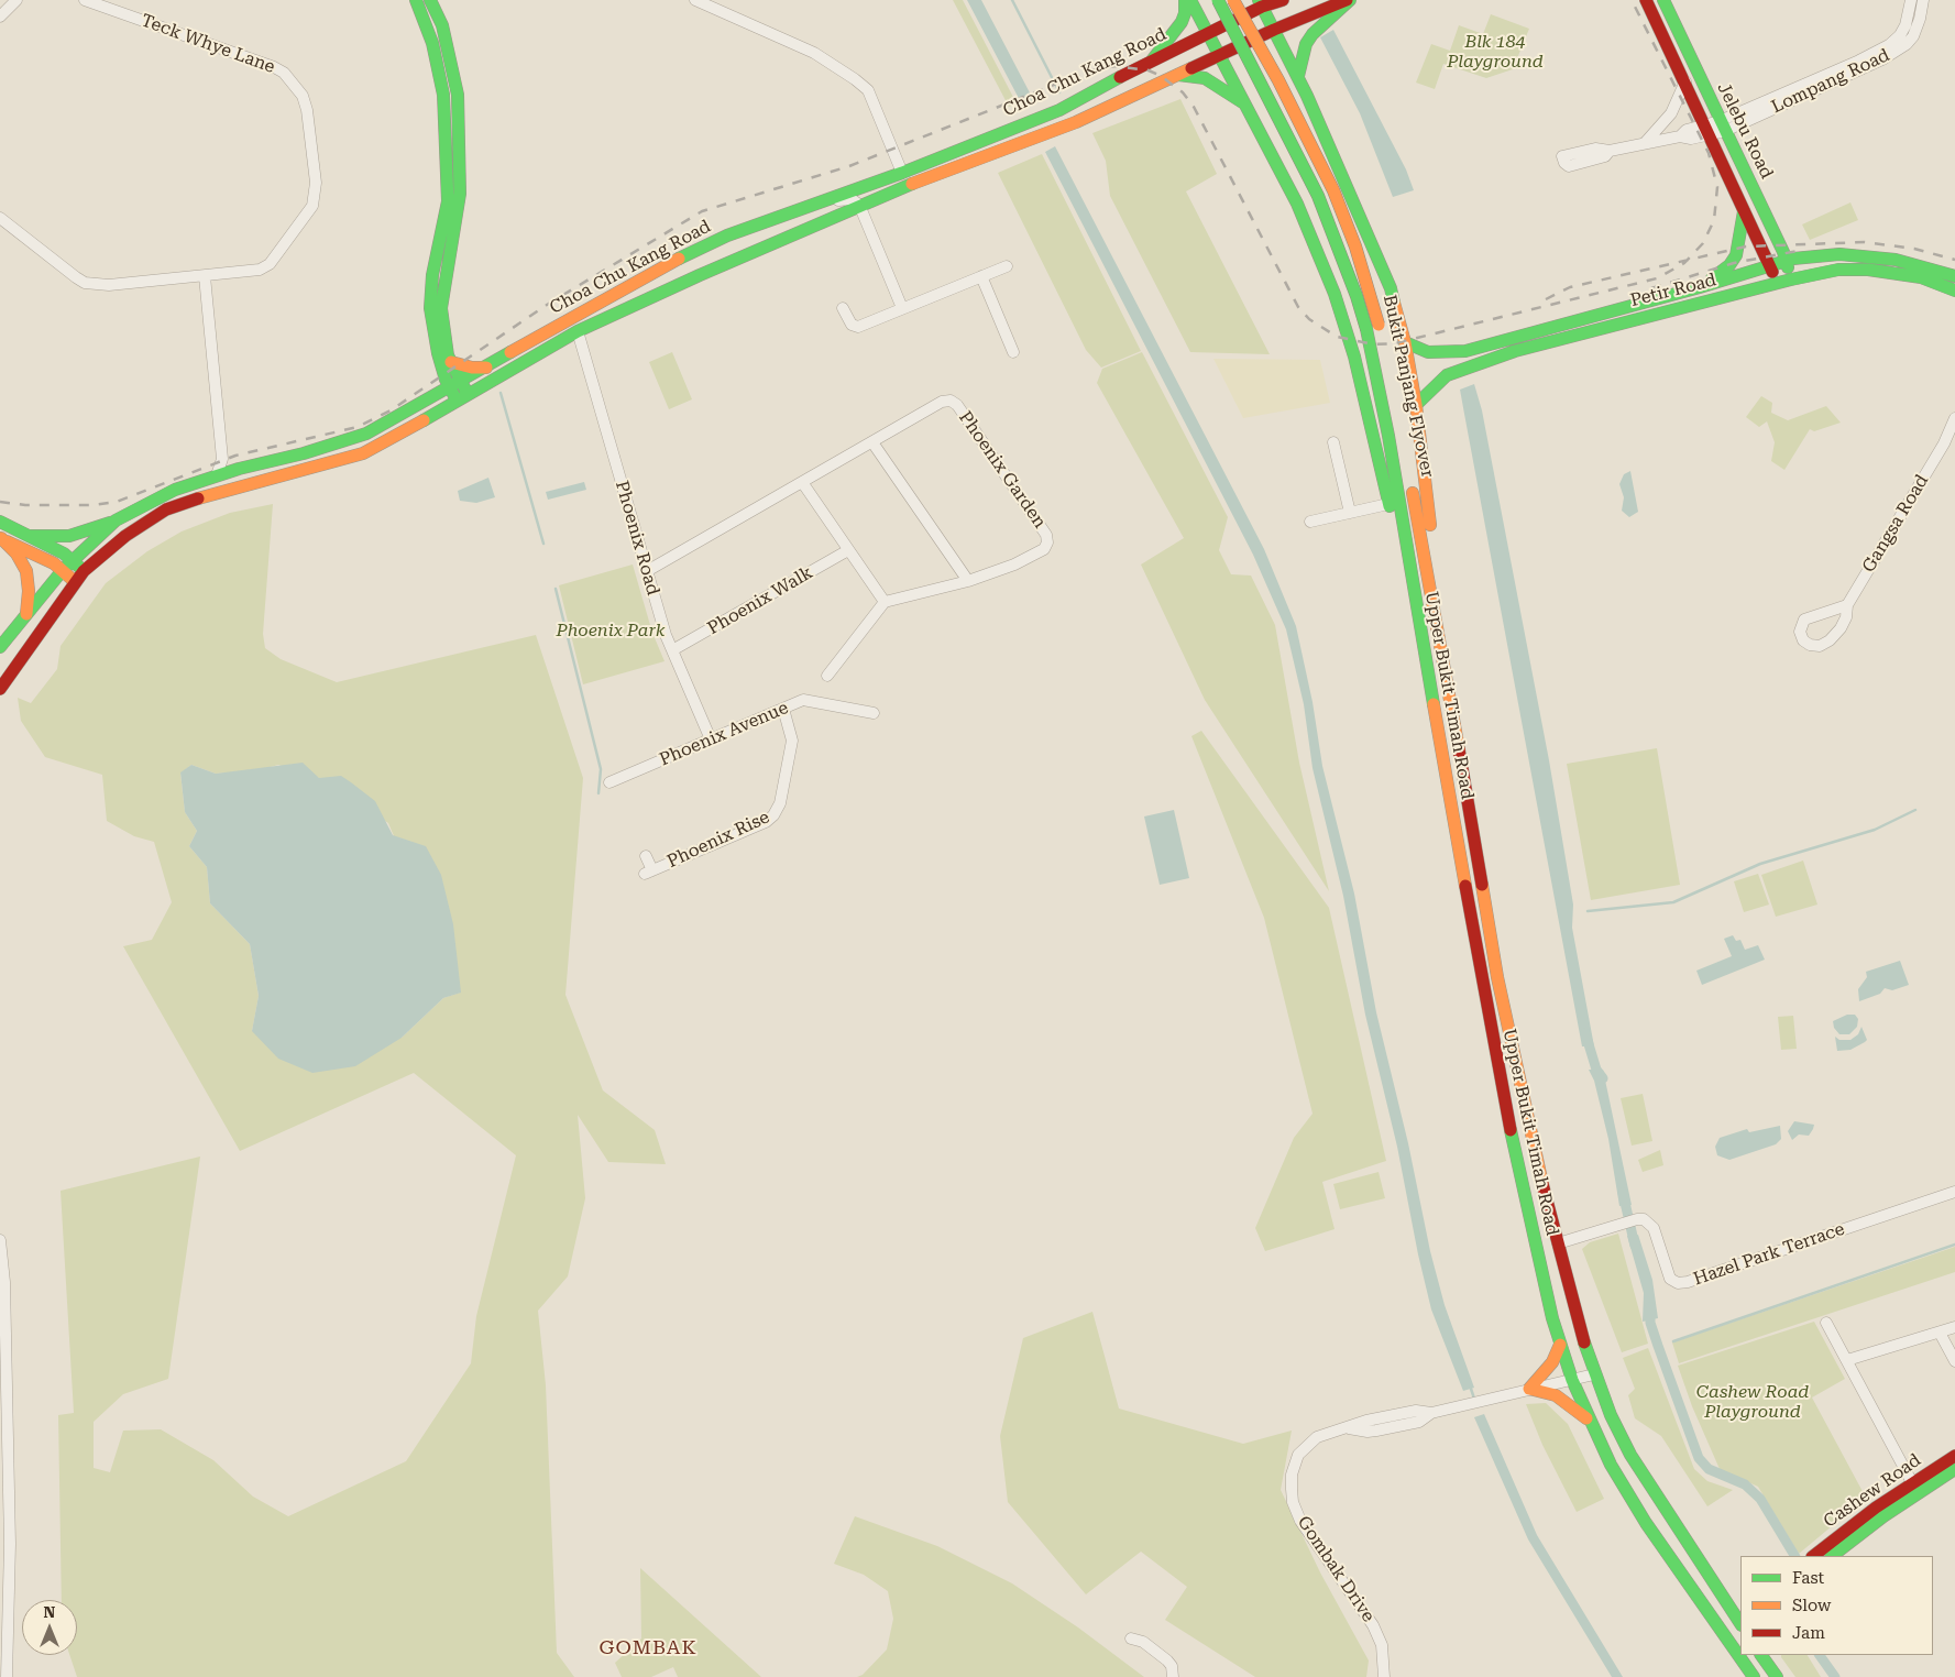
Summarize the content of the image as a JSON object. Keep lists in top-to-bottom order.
{
  "streets": {
    "main road": [
      "Choa Chu Kang Road",
      "Jelebu Road",
      "Petir Road",
      "Bukit Panjang Flyover",
      "Upper Bukit Timah Road",
      "Cashew Road"
    ],
    "street": [
      "Teck Whye Lane",
      "Lompang Road",
      "Phoenix Garden",
      "Gangsa Road",
      "Phoenix Road",
      "Phoenix Walk",
      "Phoenix Avenue",
      "Phoenix Rise",
      "Hazel Park Terrace",
      "Gombak Drive"
    ]
  },
  "crossings": [
    ["Choa Chu Kang Road", "Phoenix Road"],
    ["Lompang Road", "Jelebu Road"],
    ["Jelebu Road", "Petir Road"],
    ["Bukit Panjang Flyover", "Upper Bukit Timah Road"],
    ["Phoenix Garden", "Phoenix Road"],
    ["Phoenix Road", "Phoenix Walk"],
    ["Phoenix Road", "Phoenix Avenue"],
    ["Upper Bukit Timah Road", "Hazel Park Terrace"],
    ["Upper Bukit Timah Road", "Gombak Drive"],
    ["Phoenix Avenue", "Phoenix Rise"]
  ],
  "districts": ["GOMBAK"],
  "parks": ["Blk 184 Playground", "Phoenix Park", "Cashew Road Playground"],
  "legend": ["Fast", "Slow", "Jam"],
  "north": "top"
}
